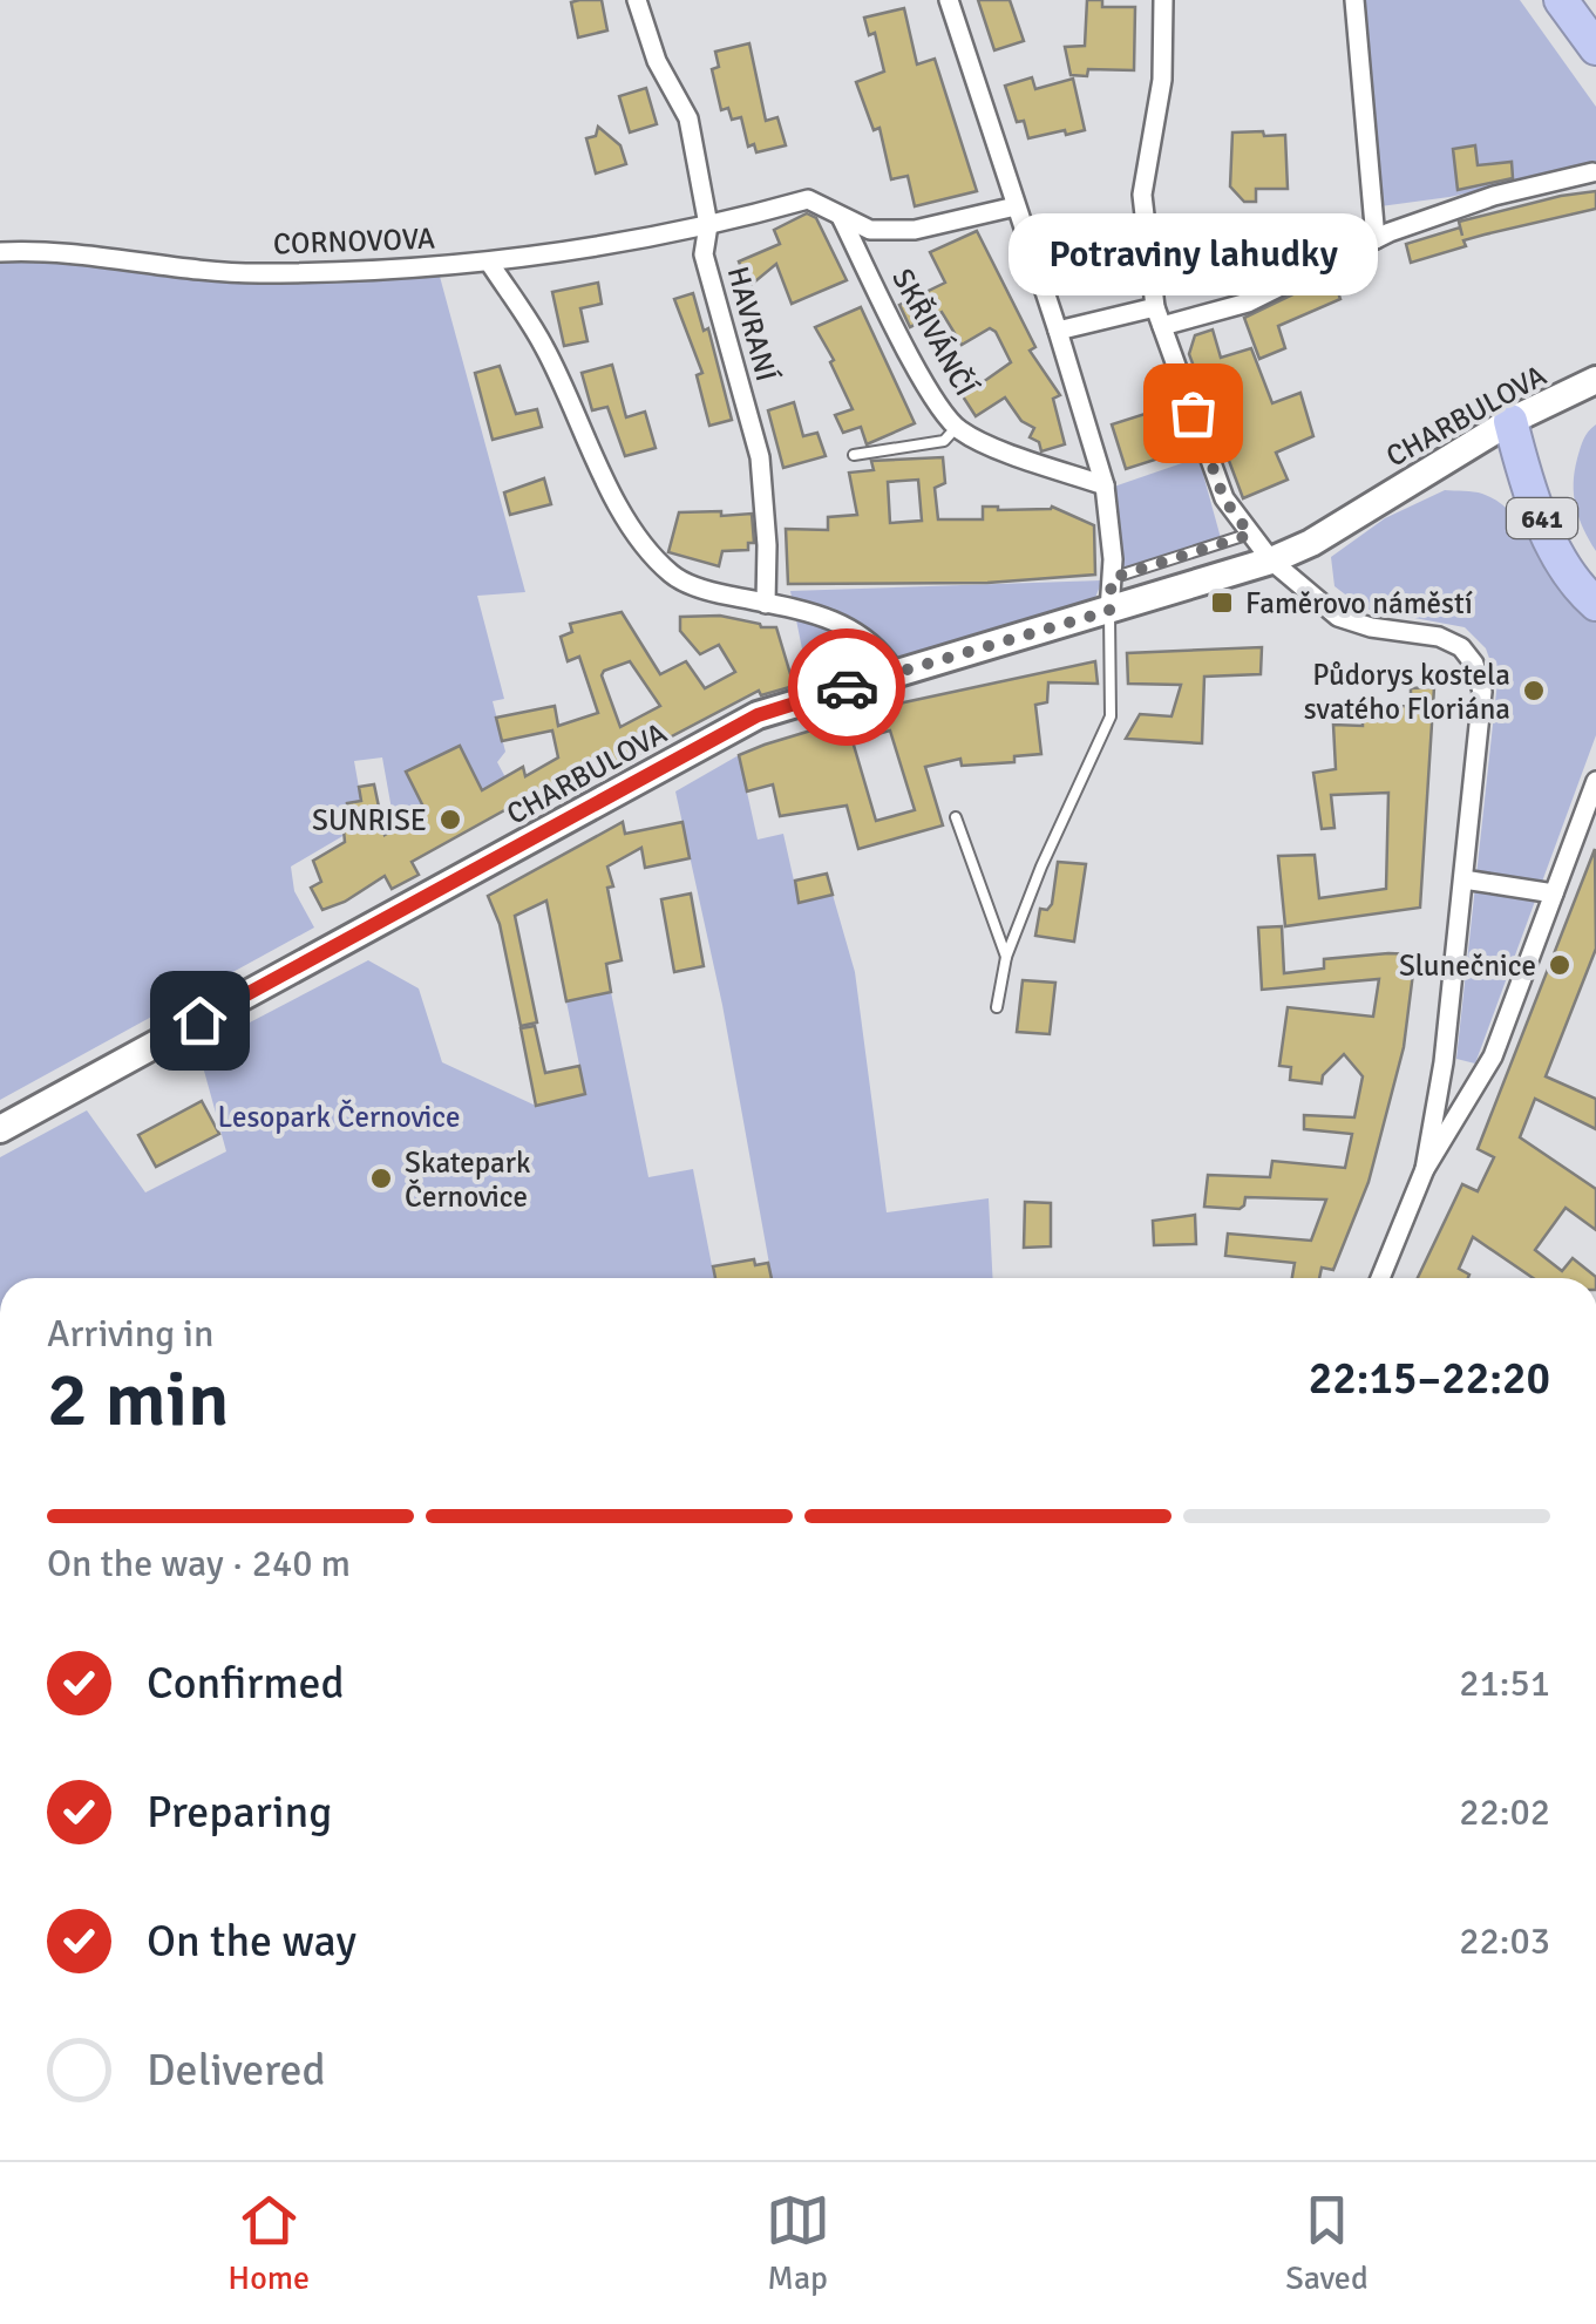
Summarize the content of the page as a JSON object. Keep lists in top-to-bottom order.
{
  "streets": {
    "highway": ["641"],
    "street": [
      "CORNOVOVA",
      "HAVRANÍ",
      "SKŘIVÁNČÍ",
      "CHARBULOVA"
    ]
  },
  "crossings": [
    ["CORNOVOVA", "HAVRANÍ"],
    ["CORNOVOVA", "SKŘIVÁNČÍ"],
    ["CHARBULOVA", "641"]
  ],
  "parks": ["Lesopark Černovice"],
  "places": {
    "other": [
      "Potraviny lahudky",
      "Půdorys kostela svatého Floriána",
      "SUNRISE",
      "Slunečnice",
      "Skatepark Černovice"
    ],
    "transit": ["Faměrovo náměstí"]
  },
  "page": {
    "bubble": "Potraviny lahudky",
    "heading": ["2 min", "Arriving in", "22:15–22:20"],
    "bar": "On the way · 240 m",
    "list": [
      ["Confirmed", "21:51"],
      ["Preparing", "22:02"],
      ["On the way", "22:03"],
      "Delivered"
    ],
    "tabs": ["Home", "Map", "Saved"]
  }
}
